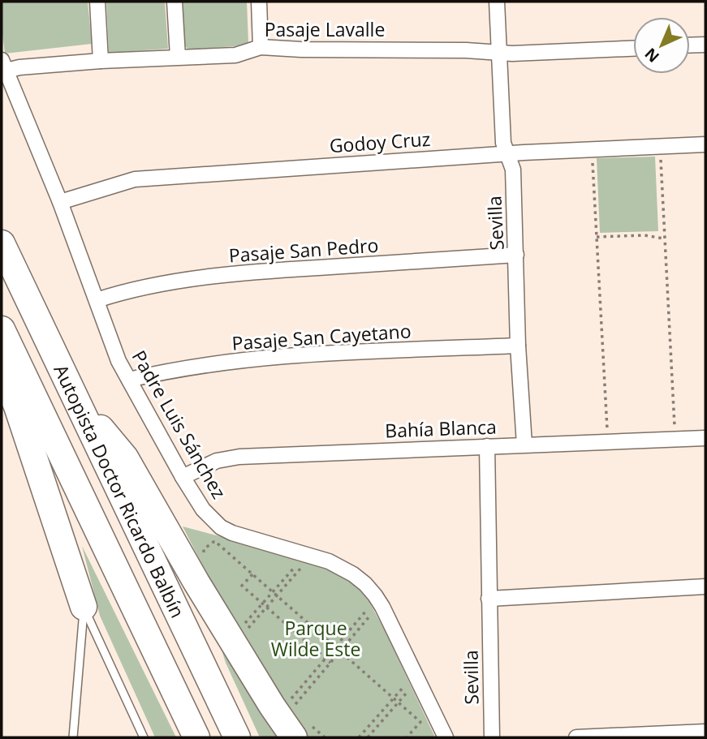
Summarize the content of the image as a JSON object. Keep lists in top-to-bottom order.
{
  "streets": {
    "highway": ["Autopista Doctor Ricardo Balbín"],
    "street": [
      "Pasaje Lavalle",
      "Godoy Cruz",
      "Sevilla",
      "Pasaje San Pedro",
      "Pasaje San Cayetano",
      "Padre Luis Sánchez",
      "Bahía Blanca"
    ]
  },
  "crossings": [
    ["Pasaje Lavalle", "Sevilla"],
    ["Pasaje Lavalle", "Padre Luis Sánchez"],
    ["Godoy Cruz", "Sevilla"],
    ["Godoy Cruz", "Padre Luis Sánchez"],
    ["Sevilla", "Pasaje San Pedro"],
    ["Sevilla", "Pasaje San Cayetano"],
    ["Sevilla", "Bahía Blanca"],
    ["Pasaje San Pedro", "Padre Luis Sánchez"],
    ["Pasaje San Cayetano", "Padre Luis Sánchez"],
    ["Padre Luis Sánchez", "Bahía Blanca"]
  ],
  "parks": ["Parque Wilde Este"],
  "north": "bottom left"
}
